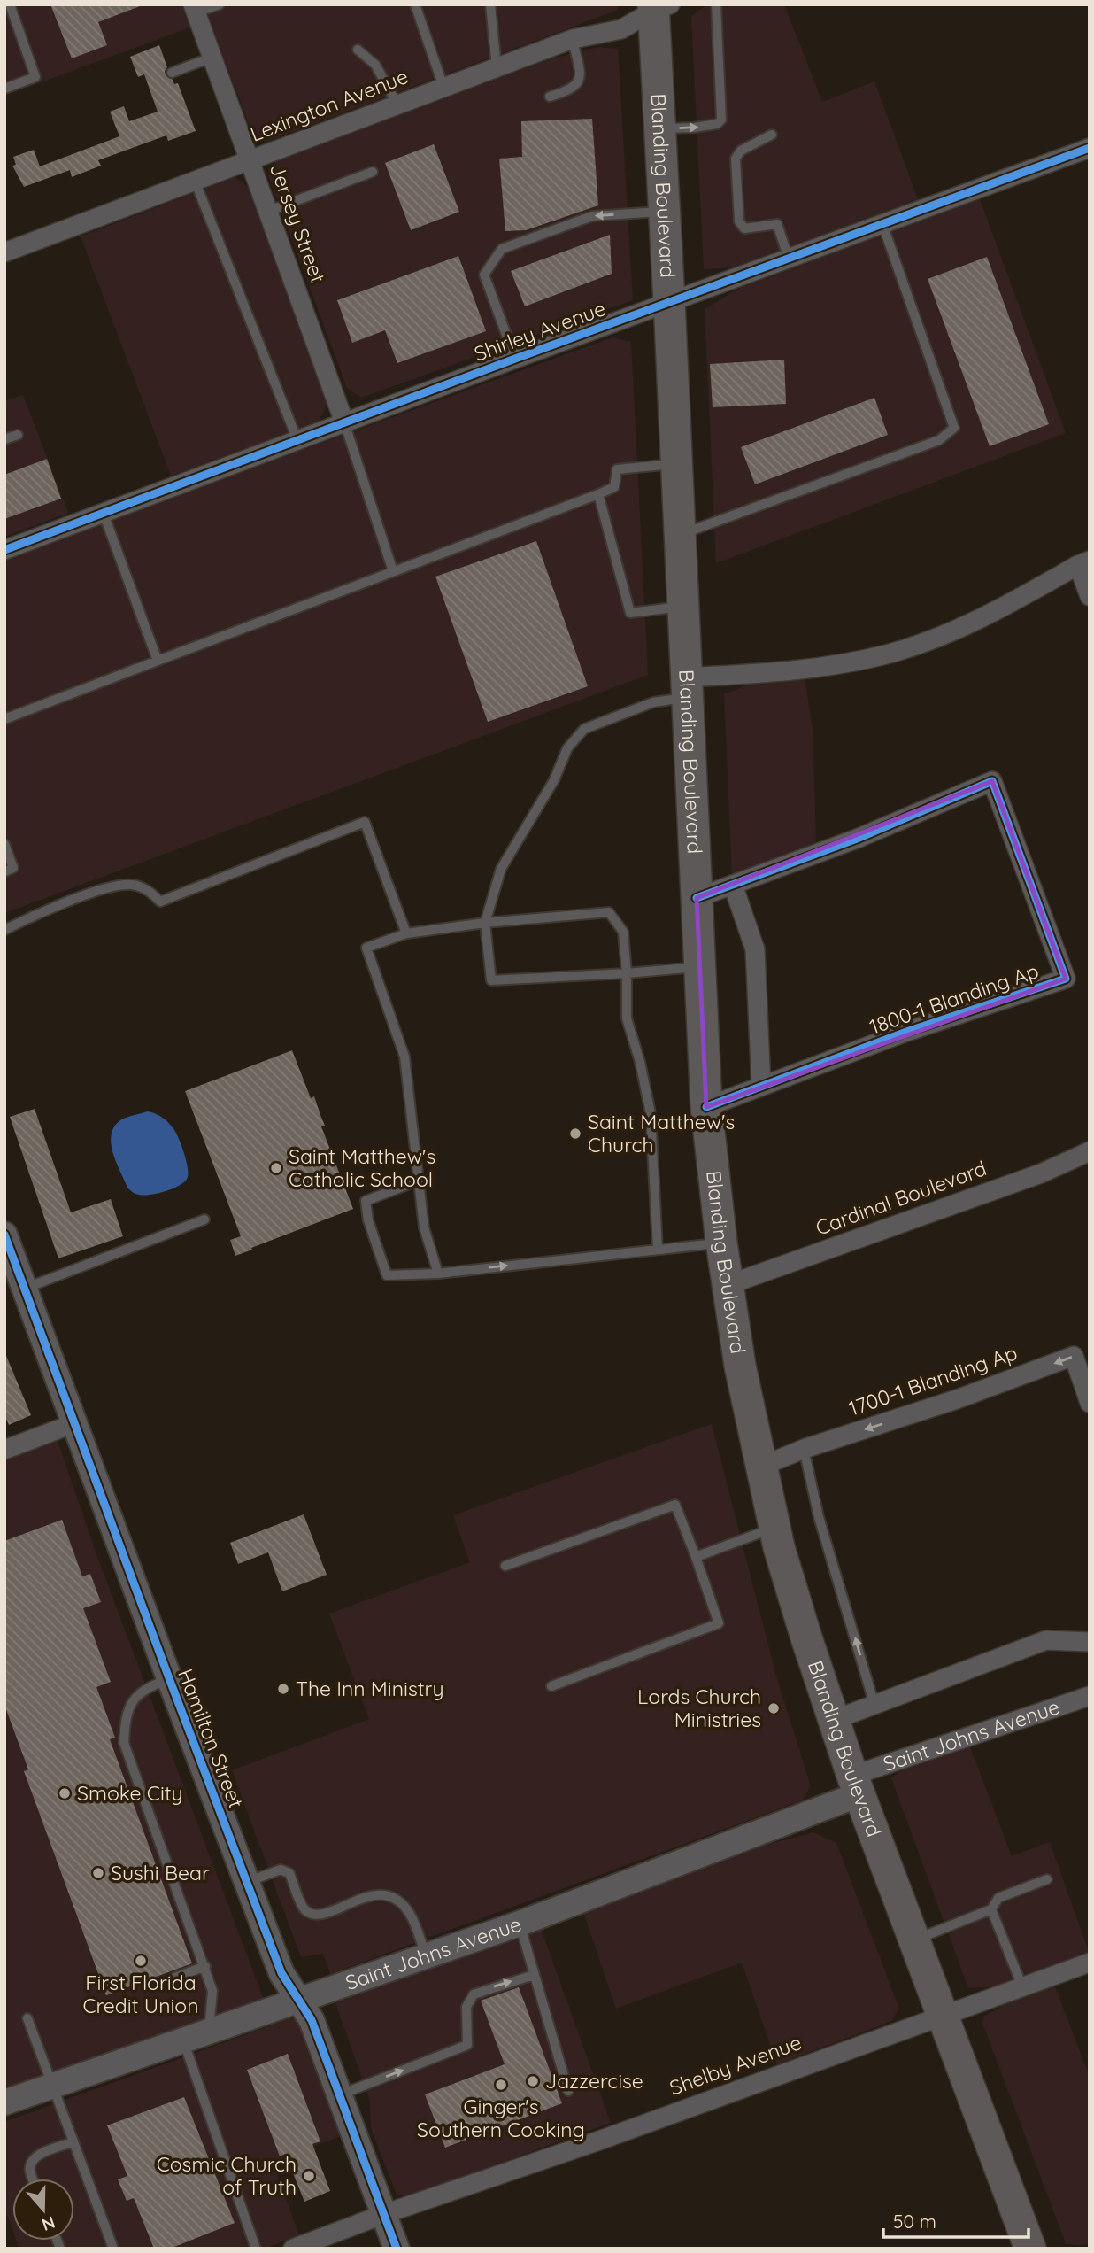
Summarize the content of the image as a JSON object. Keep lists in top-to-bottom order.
{
  "streets": {
    "main road": ["Blanding Boulevard"],
    "street": [
      "Lexington Avenue",
      "Jersey Street",
      "Shirley Avenue",
      "1800-1 Blanding Ap",
      "Cardinal Boulevard",
      "1700-1 Blanding Ap",
      "Saint Johns Avenue",
      "Hamilton Street",
      "Shelby Avenue"
    ]
  },
  "crossings": [
    ["Lexington Avenue", "Blanding Boulevard"],
    ["Lexington Avenue", "Jersey Street"],
    ["Blanding Boulevard", "Shirley Avenue"],
    ["Blanding Boulevard", "1800-1 Blanding Ap"],
    ["Blanding Boulevard", "Cardinal Boulevard"],
    ["Blanding Boulevard", "1700-1 Blanding Ap"],
    ["Blanding Boulevard", "Saint Johns Avenue"],
    ["Blanding Boulevard", "Shelby Avenue"],
    ["Jersey Street", "Shirley Avenue"],
    ["Saint Johns Avenue", "Hamilton Street"],
    ["Hamilton Street", "Shelby Avenue"]
  ],
  "one_way": ["1700-1 Blanding Ap"],
  "places": [
    "Saint Matthew's Church",
    "Saint Matthew's Catholic School",
    "The Inn Ministry",
    "Lords Church Ministries",
    "Smoke City",
    "Sushi Bear",
    "First Florida Credit Union",
    "Jazzercise",
    "Ginger's Southern Cooking",
    "Cosmic Church of Truth"
  ],
  "scale_bar": "50 m",
  "north": "bottom"
}
